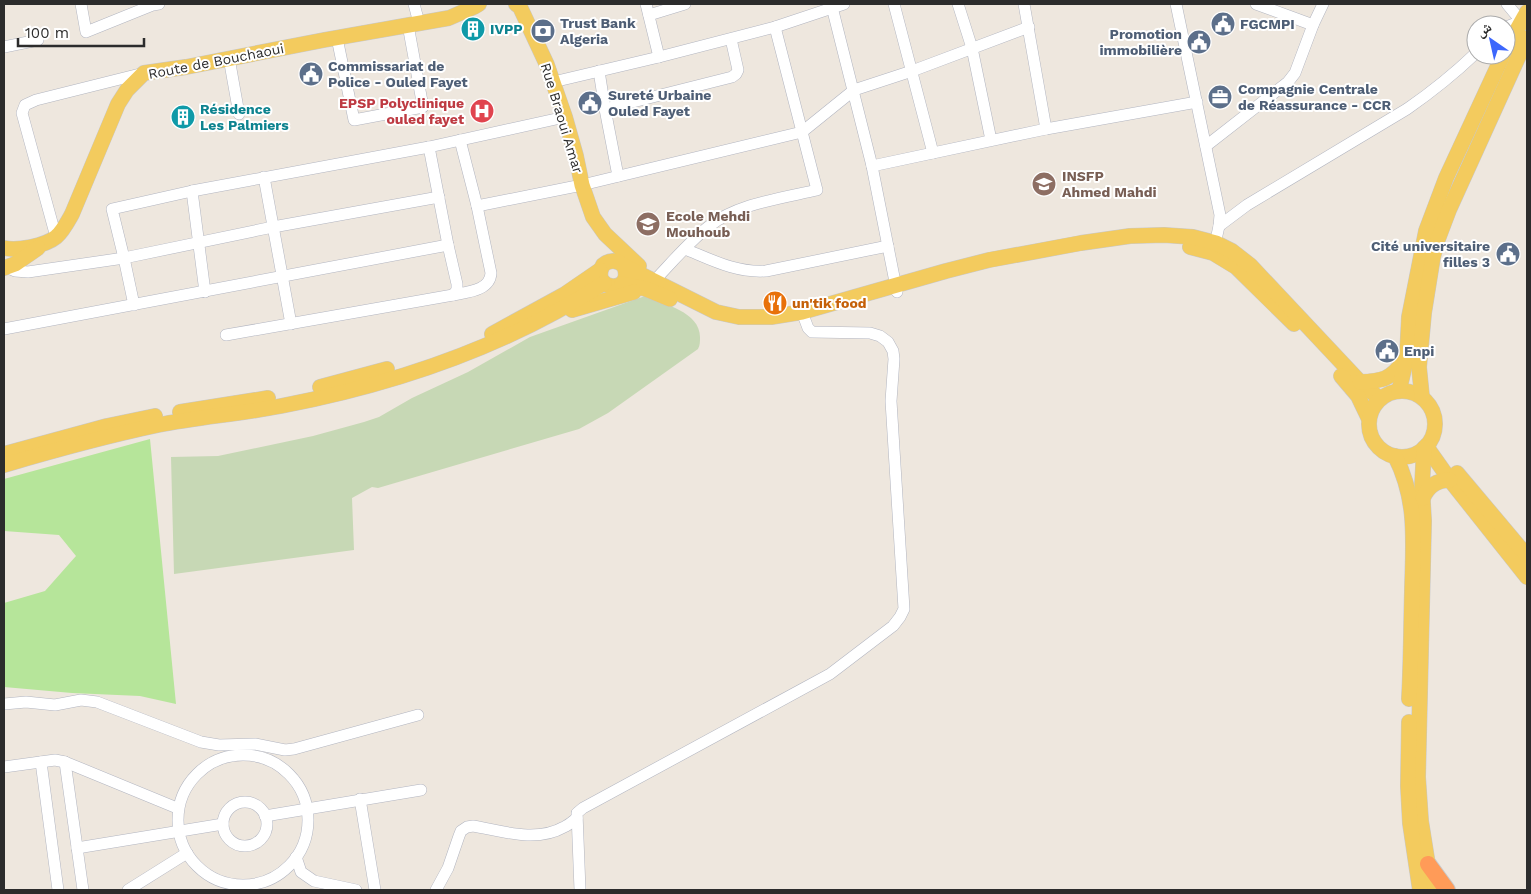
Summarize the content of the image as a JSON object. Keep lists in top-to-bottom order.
{
  "streets": {
    "main road": ["Route de Bouchaoui", "Rue Braoui Amar"]
  },
  "places": {
    "public building": [
      "FGCMPI",
      "Promotion immobilière",
      "Commissariat de Police - Ouled Fayet",
      "Sureté Urbaine Ouled Fayet",
      "Cité universitaire filles 3",
      "Enpi"
    ],
    "building": ["IVPP", "Résidence Les Palmiers"],
    "bank": ["Trust Bank Algeria"],
    "office": ["Compagnie Centrale de Réassurance - CCR"],
    "hospital": ["EPSP Polyclinique ouled fayet"],
    "school or university": ["INSFP Ahmed Mahdi", "Ecole Mehdi Mouhoub"],
    "restaurant": ["un'tik food"]
  },
  "scale_bar": "100 m",
  "north": "top left"
}
